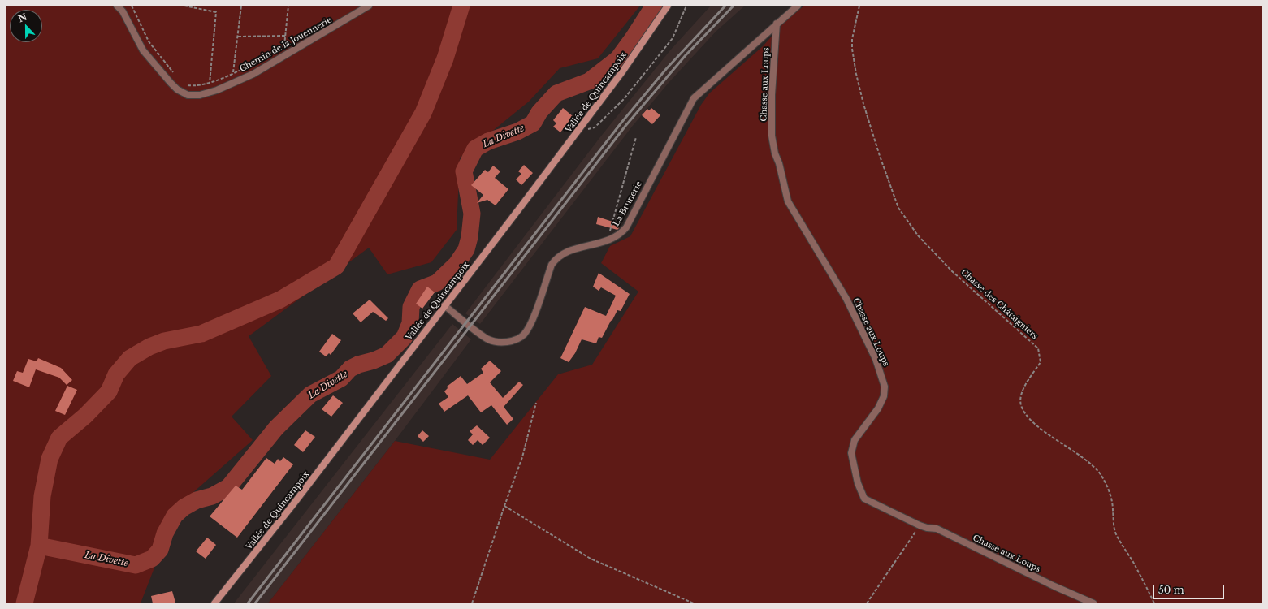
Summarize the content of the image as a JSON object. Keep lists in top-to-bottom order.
{
  "streets": {
    "main road": ["Vallée de Quincampoix"],
    "street": ["Chemin de la Jouennerie", "Chasse aux Loups", "La Brunerie"],
    "path": ["Chasse des Châtaigniers"]
  },
  "crossings": [
    ["Chasse aux Loups", "La Brunerie"],
    ["Vallée de Quincampoix", "La Brunerie"]
  ],
  "water": ["La Divette"],
  "scale_bar": "50 m",
  "north": "top"
}
